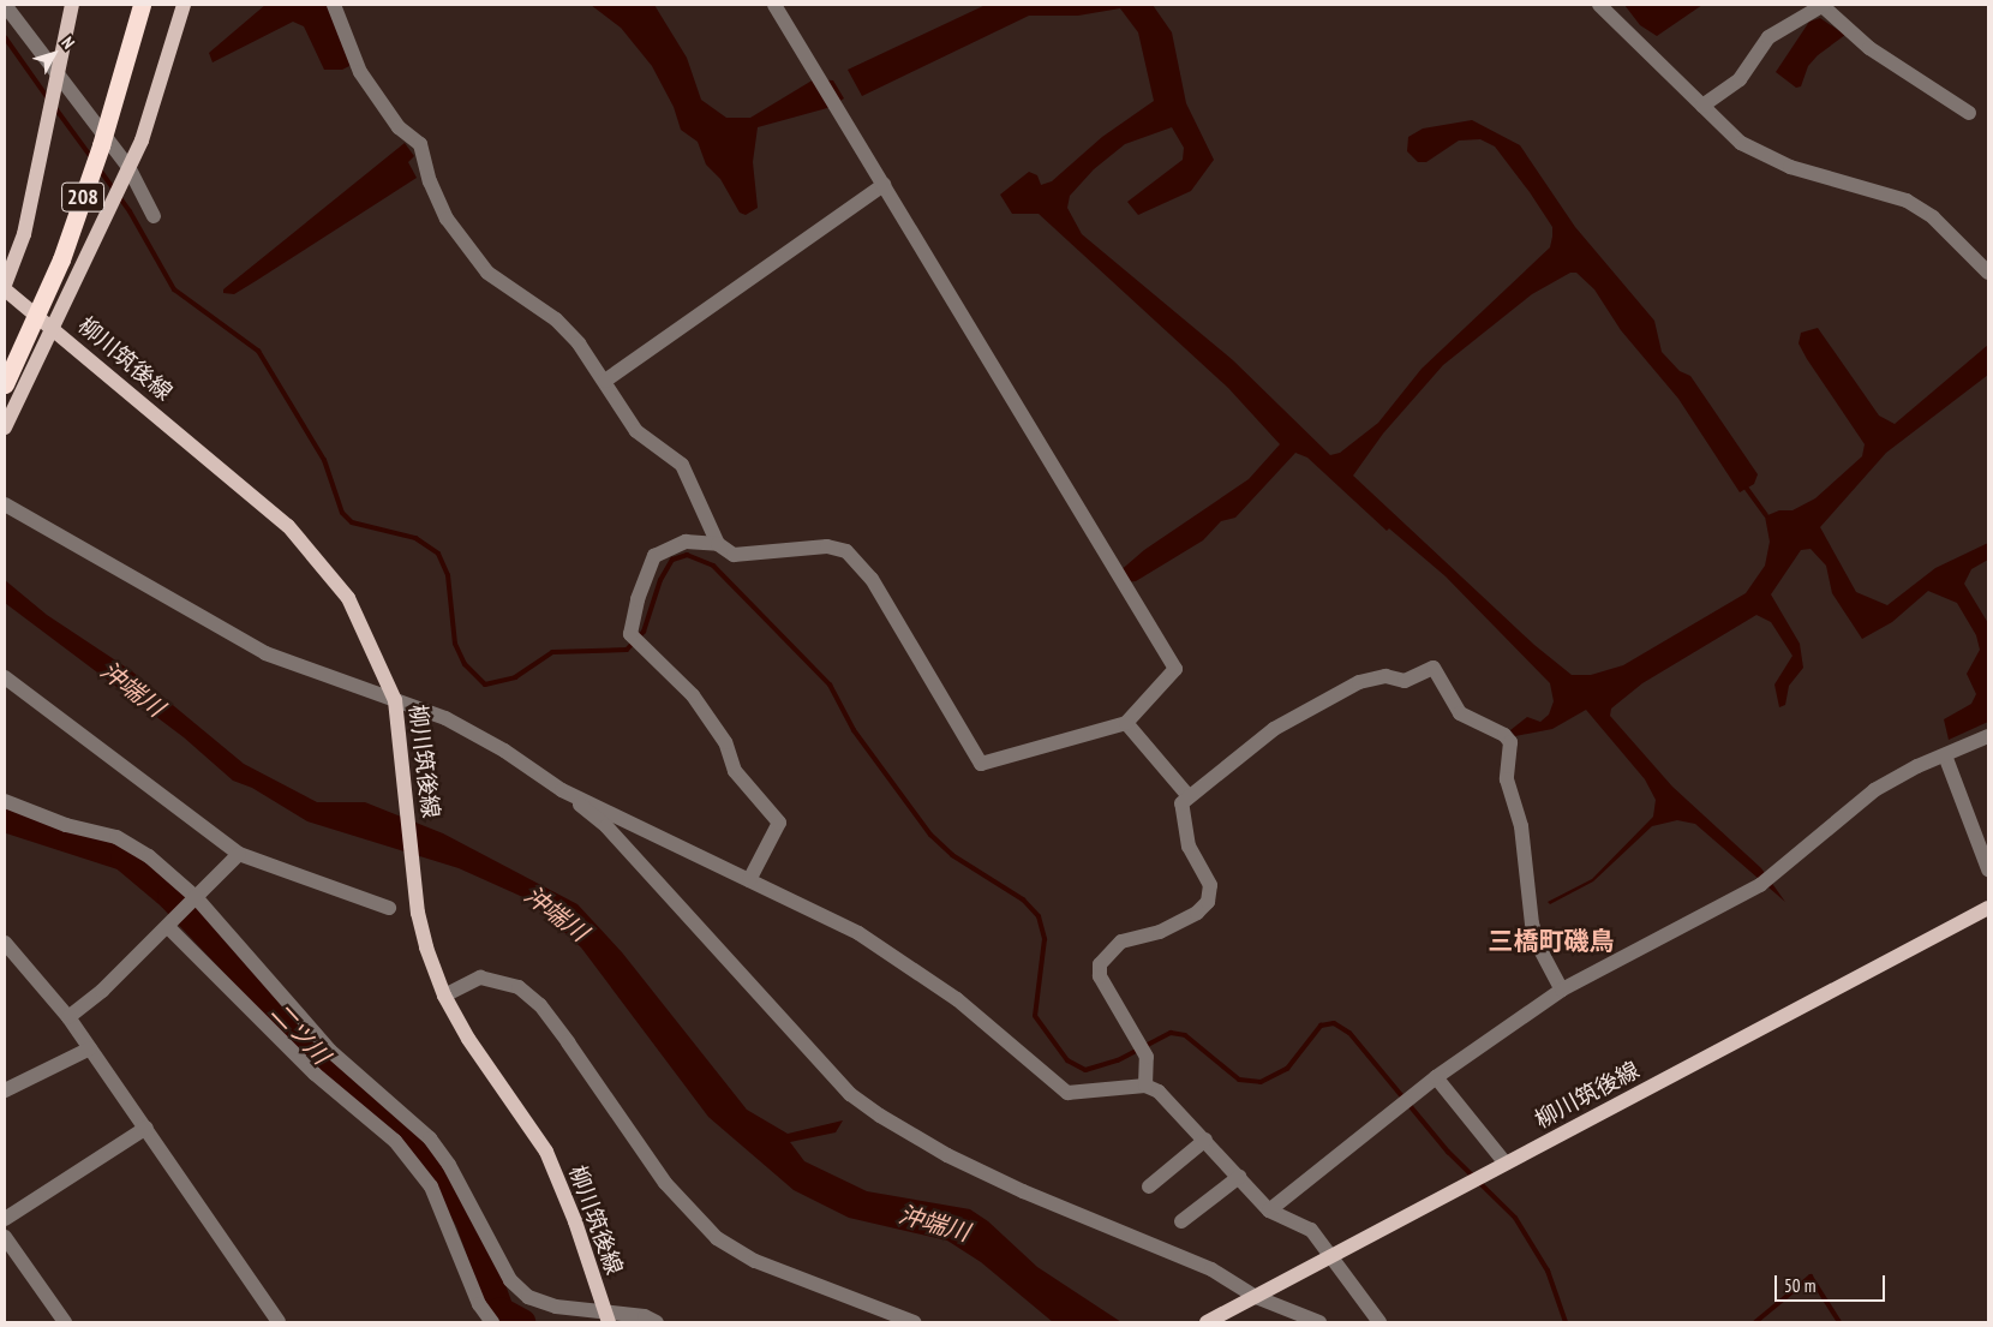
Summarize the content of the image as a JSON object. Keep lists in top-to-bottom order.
{
  "streets": {
    "highway": ["208"],
    "main road": ["柳川筑後線"]
  },
  "districts": ["三橋町磯鳥"],
  "water": ["沖端川", "二ツ川"],
  "scale_bar": "50 m",
  "north": "top right"
}
